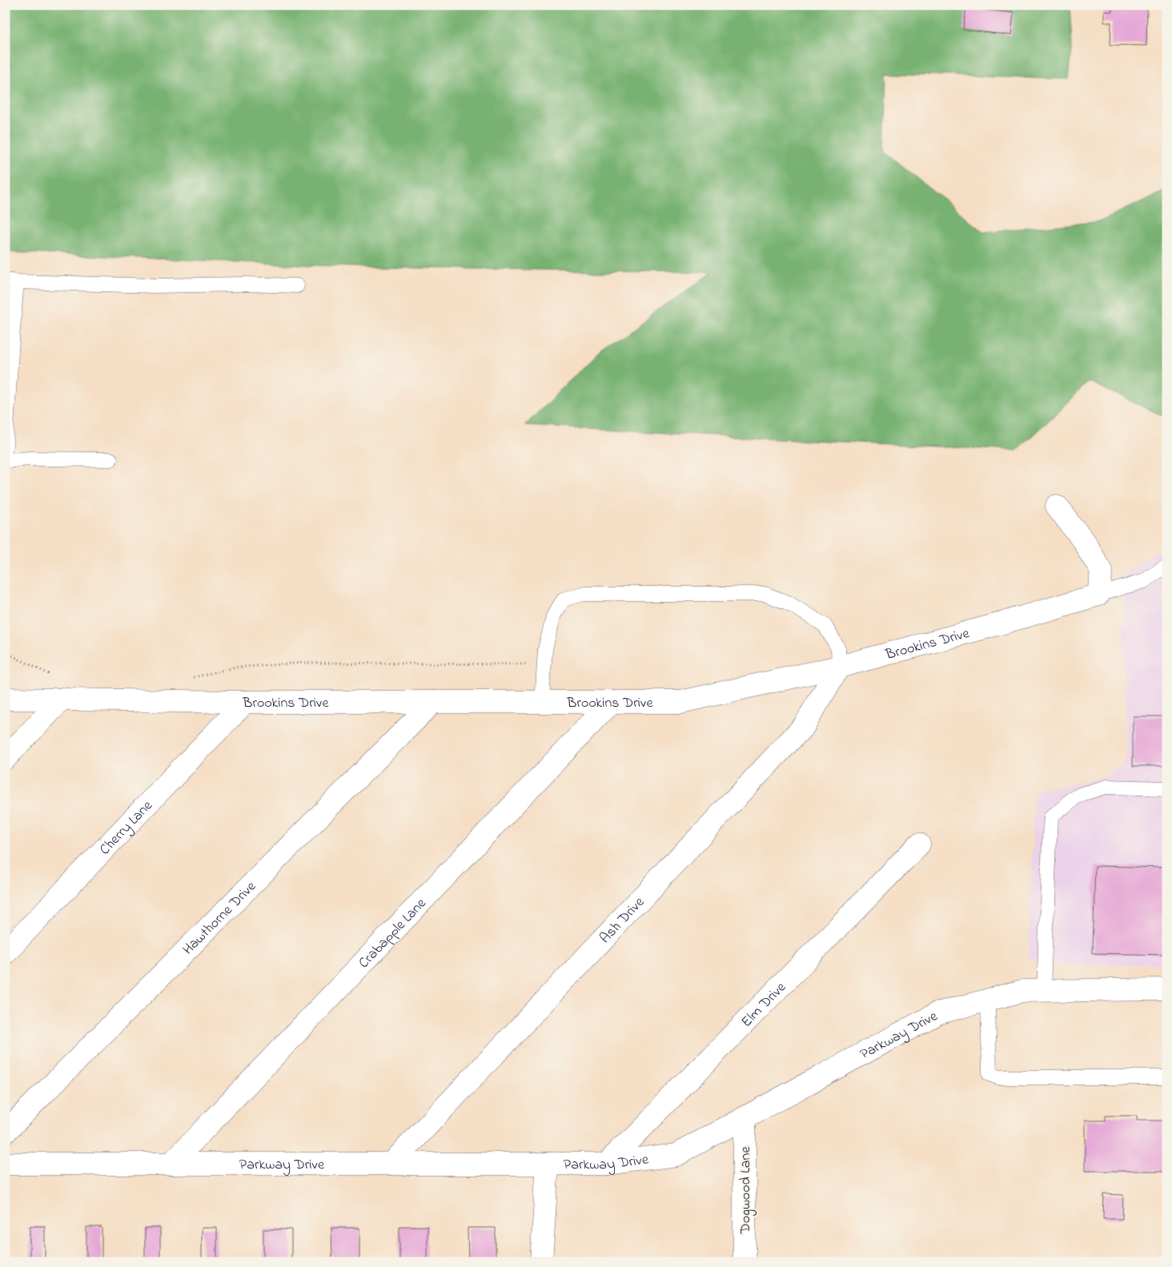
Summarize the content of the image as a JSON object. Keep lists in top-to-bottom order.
{
  "streets": {
    "street": [
      "Brookins Drive",
      "Cherry Lane",
      "Hawthorne Drive",
      "Ash Drive",
      "Crabapple Lane",
      "Elm Drive",
      "Parkway Drive",
      "Dogwood Lane"
    ]
  },
  "crossings": [
    ["Brookins Drive", "Cherry Lane"],
    ["Brookins Drive", "Hawthorne Drive"],
    ["Brookins Drive", "Ash Drive"],
    ["Brookins Drive", "Crabapple Lane"],
    ["Ash Drive", "Parkway Drive"],
    ["Crabapple Lane", "Parkway Drive"],
    ["Elm Drive", "Parkway Drive"],
    ["Parkway Drive", "Dogwood Lane"]
  ]
}
